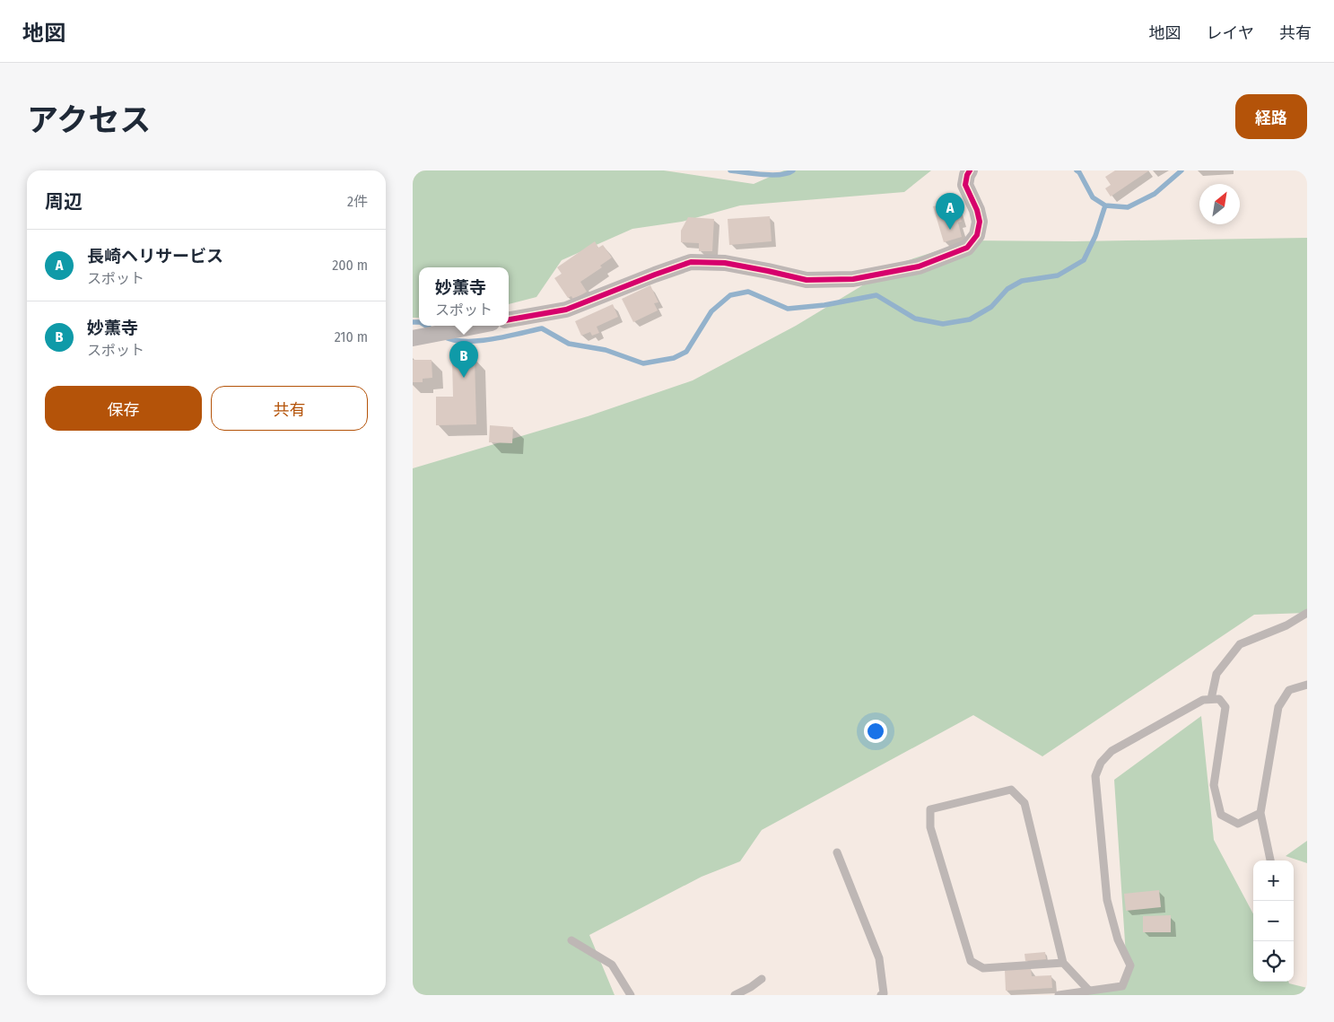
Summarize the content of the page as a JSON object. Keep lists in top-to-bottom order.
{
  "north": "top right",
  "page": {
    "header": "地図",
    "nav": ["地図", "レイヤ", "共有"],
    "title": "アクセス",
    "buttons": [
      "経路",
      ["保存", "共有"]
    ],
    "heading": ["周辺", "2件"],
    "pins": ["A", "B"],
    "list": [
      {
        "mark": "A",
        "name": "長崎ヘリサービス",
        "note": "スポット",
        "value": "200 m"
      },
      {
        "mark": "B",
        "name": "妙薫寺",
        "note": "スポット",
        "value": "210 m"
      }
    ],
    "popup": ["妙薫寺", "スポット"],
    "map_buttons": ["+", "−"]
  }
}
